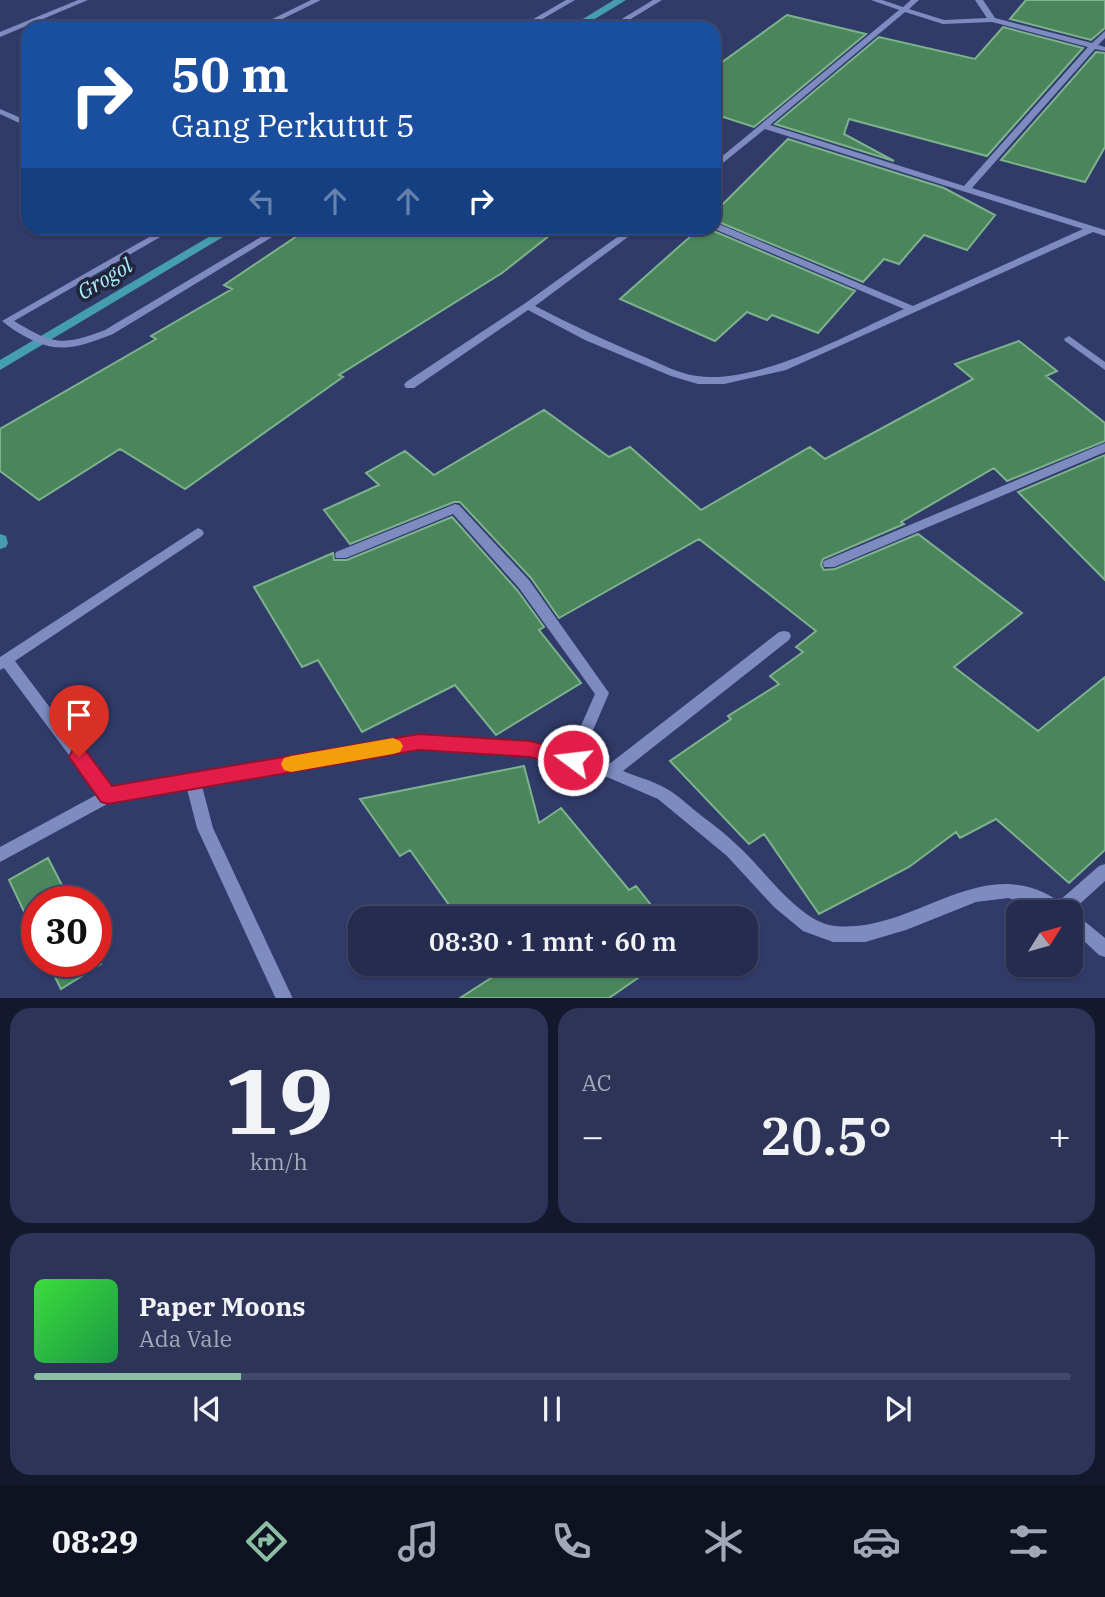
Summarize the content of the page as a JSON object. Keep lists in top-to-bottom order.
{
  "water": ["Grogol"],
  "north": "top right",
  "page": {
    "turn": ["50 m", "Gang Perkutut 5"],
    "limit": "30",
    "trip": "08:30 · 1 mnt · 60 m",
    "tile": [
      ["19", "km/h"],
      "AC"
    ],
    "heat": ["−", "20.5°", "+"],
    "song": ["Paper Moons", "Ada Vale"],
    "tabs": "08:29"
  }
}
